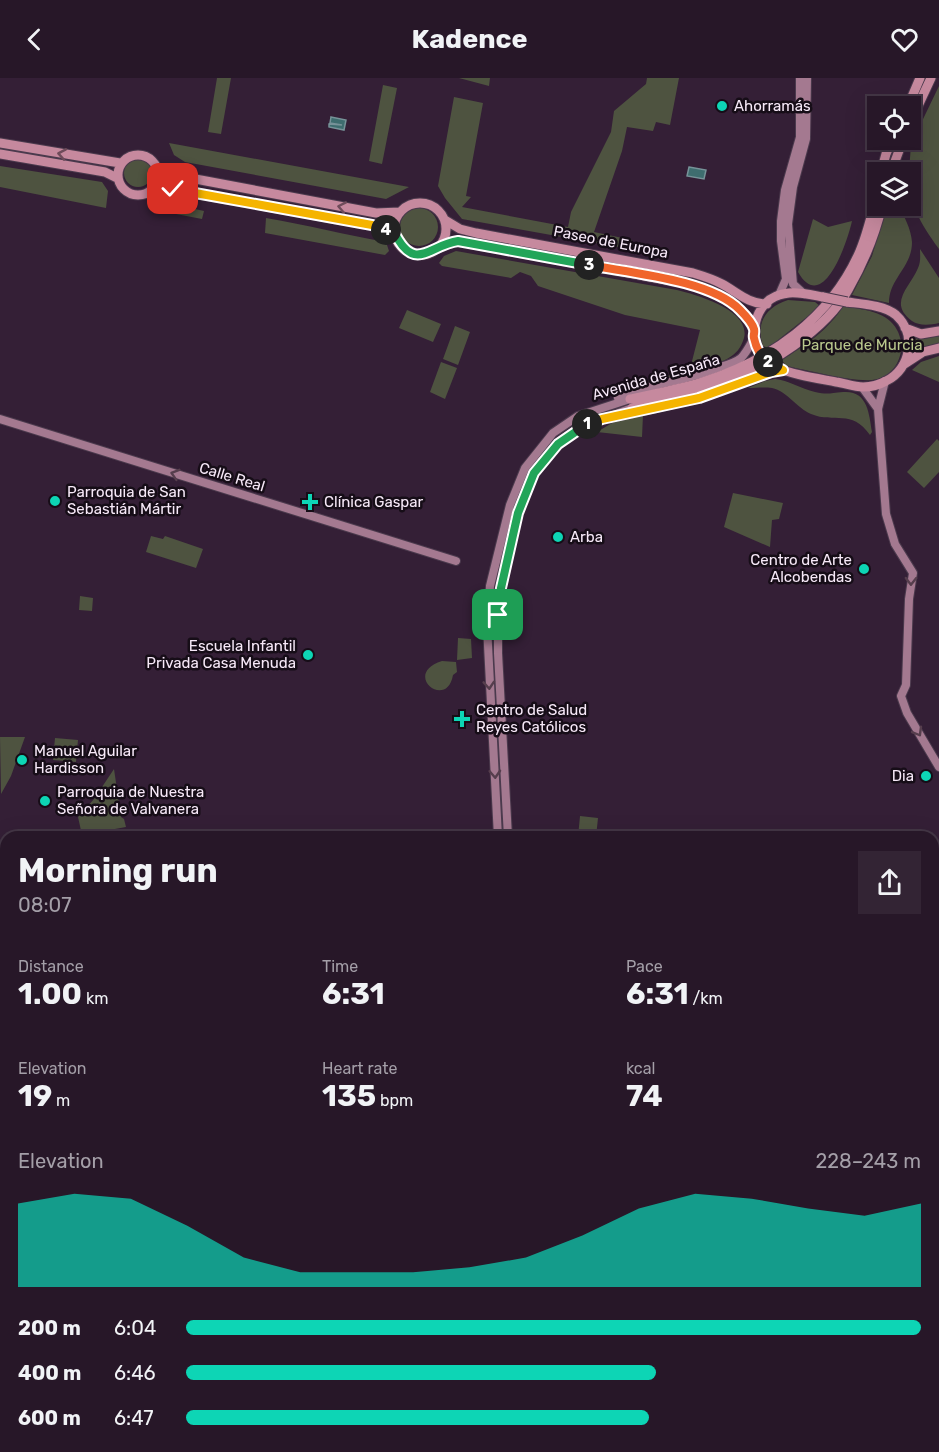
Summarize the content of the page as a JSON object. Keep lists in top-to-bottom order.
{
  "streets": {
    "main road": ["Paseo de Europa", "Avenida de España", "Calle Real"]
  },
  "one_way": ["Calle Real"],
  "parks": ["Parque de Murcia"],
  "places": {
    "other": [
      "Ahorramás",
      "Parroquia de San Sebastián Mártir",
      "Arba",
      "Centro de Arte Alcobendas",
      "Escuela Infantil Privada Casa Menuda",
      "Manuel Aguilar Hardisson",
      "Dia",
      "Parroquia de Nuestra Señora de Valvanera"
    ],
    "health": ["Clínica Gaspar", "Centro de Salud Reyes Católicos"]
  },
  "page": {
    "header": "Kadence",
    "pins": [
      "4",
      "3",
      "2",
      "1"
    ],
    "heading": ["Morning run", "08:07"],
    "stats": [
      ["Distance", "1.00 km"],
      ["Time", "6:31"],
      ["Pace", "6:31 /km"],
      ["Elevation", "19 m"],
      ["Heart rate", "135 bpm"],
      ["kcal", "74"]
    ],
    "chart": ["Elevation", "228–243 m"],
    "list": [
      {
        "name": "200 m",
        "note": "6:04"
      },
      {
        "name": "400 m",
        "note": "6:46"
      },
      {
        "name": "600 m",
        "note": "6:47"
      }
    ]
  }
}
